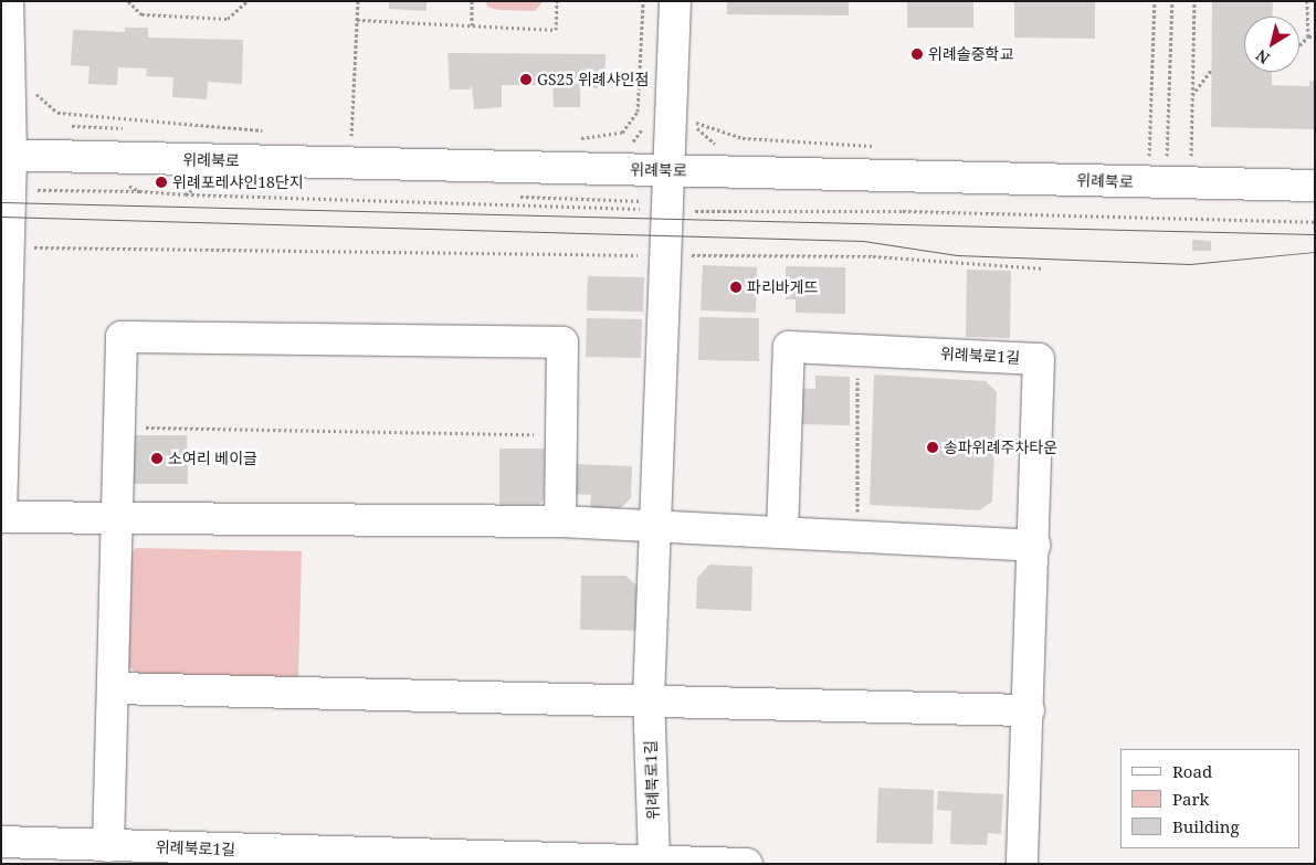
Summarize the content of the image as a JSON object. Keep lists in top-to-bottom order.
{
  "streets": {
    "street": ["위례북로", "위례북로1길"]
  },
  "crossings": [
    ["위례북로", "위례북로1길"]
  ],
  "places": [
    "위례솔중학교",
    "GS25 위례샤인점",
    "위례포레샤인18단지",
    "파리바게뜨",
    "송파위례주차타운",
    "소여리 베이글"
  ],
  "legend": ["Road", "Park", "Building"],
  "north": "bottom left"
}
